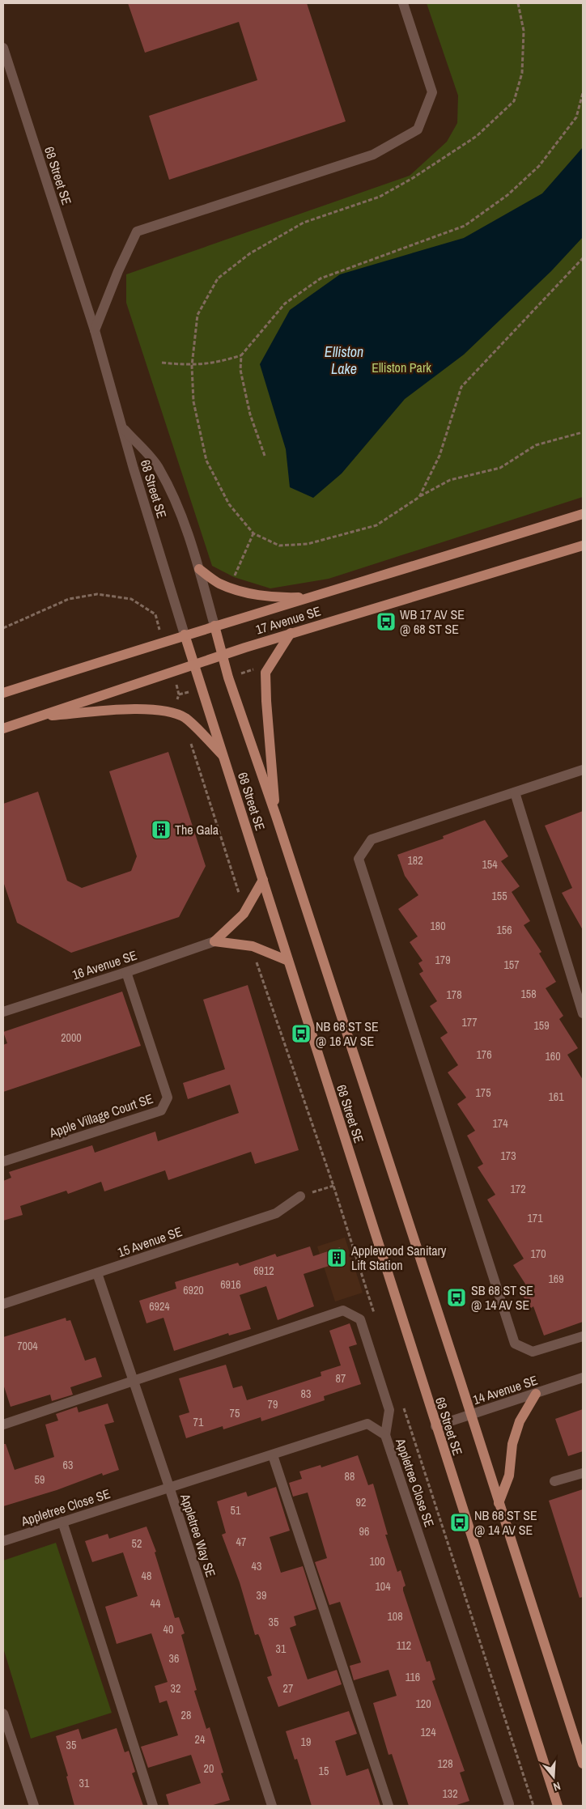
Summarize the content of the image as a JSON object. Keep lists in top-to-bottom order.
{
  "streets": {
    "main road": ["68 Street SE", "17 Avenue SE"],
    "street": [
      "16 Avenue SE",
      "Apple Village Court SE",
      "15 Avenue SE",
      "14 Avenue SE",
      "Appletree Close SE",
      "Appletree Way SE"
    ]
  },
  "crossings": [
    ["68 Street SE", "17 Avenue SE"],
    ["68 Street SE", "14 Avenue SE"],
    ["16 Avenue SE", "Apple Village Court SE"],
    ["15 Avenue SE", "Appletree Way SE"],
    ["Appletree Close SE", "Appletree Way SE"]
  ],
  "water": ["Elliston Lake"],
  "parks": ["Elliston Park"],
  "places": {
    "bus stop": [
      "WB 17 AV SE @ 68 ST SE",
      "NB 68 ST SE @ 16 AV SE",
      "SB 68 ST SE @ 14 AV SE",
      "NB 68 ST SE @ 14 AV SE"
    ],
    "building": ["The Gala", "Applewood Sanitary Lift Station"]
  },
  "house_numbers": [
    "182",
    "154",
    "155",
    "180",
    "156",
    "179",
    "157",
    "158",
    "178",
    "177",
    "159",
    "2000",
    "176",
    "160",
    "175",
    "161",
    "174",
    "173",
    "172",
    "171",
    "170",
    "6912",
    "169",
    "6916",
    "6920",
    "6924",
    "7004",
    "87",
    "83",
    "79",
    "75",
    "71",
    "63",
    "88",
    "59",
    "92",
    "51",
    "96",
    "47",
    "52",
    "100",
    "43",
    "48",
    "104",
    "39",
    "44",
    "108",
    "35",
    "40",
    "112",
    "31",
    "36",
    "116",
    "32",
    "27",
    "120",
    "28",
    "124",
    "24",
    "19",
    "35",
    "128",
    "20",
    "15",
    "31",
    "132"
  ],
  "north": "bottom"
}
